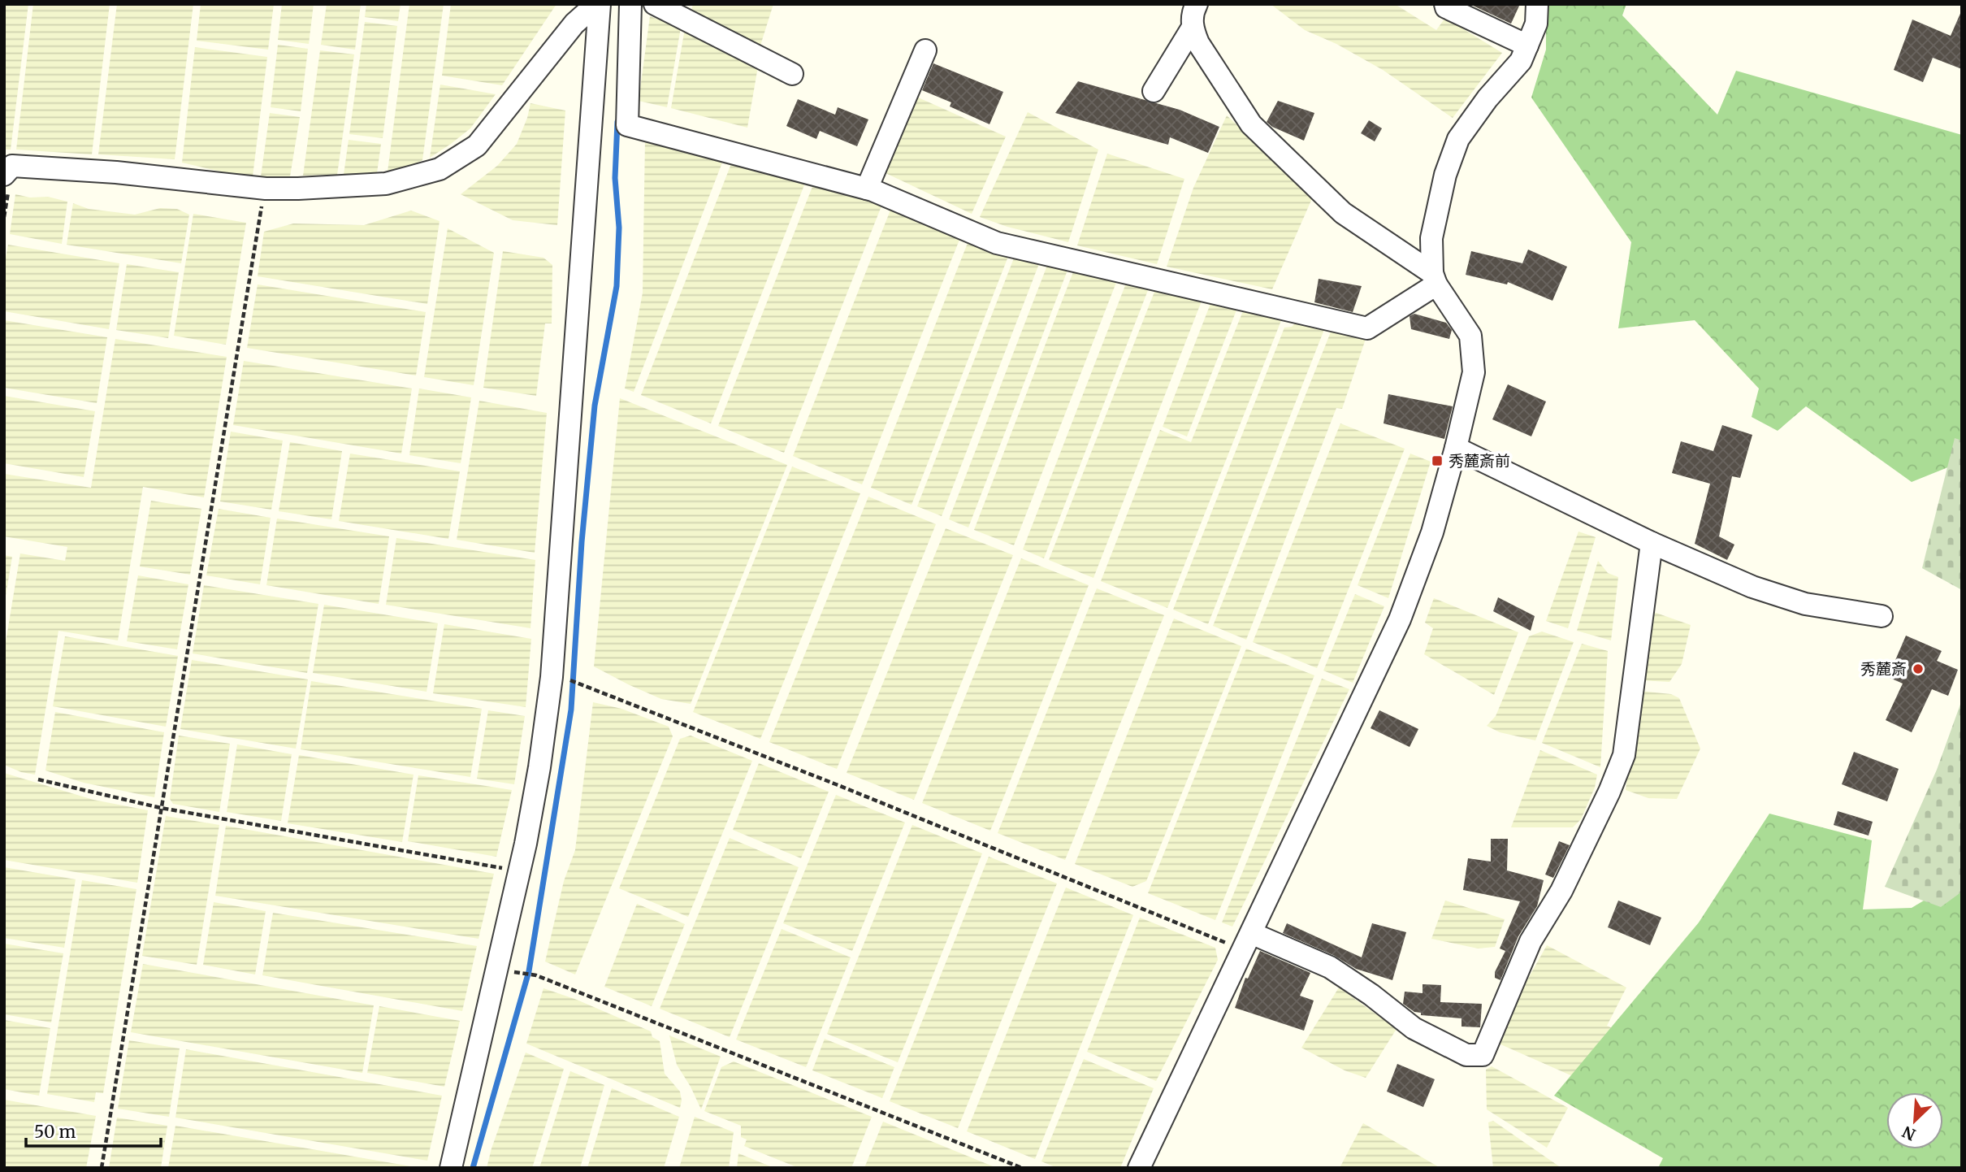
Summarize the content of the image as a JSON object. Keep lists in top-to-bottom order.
{
  "places": {
    "transit": ["秀麓斎前"],
    "other": ["秀麓斎"]
  },
  "scale_bar": "50 m",
  "north": "bottom left"
}
